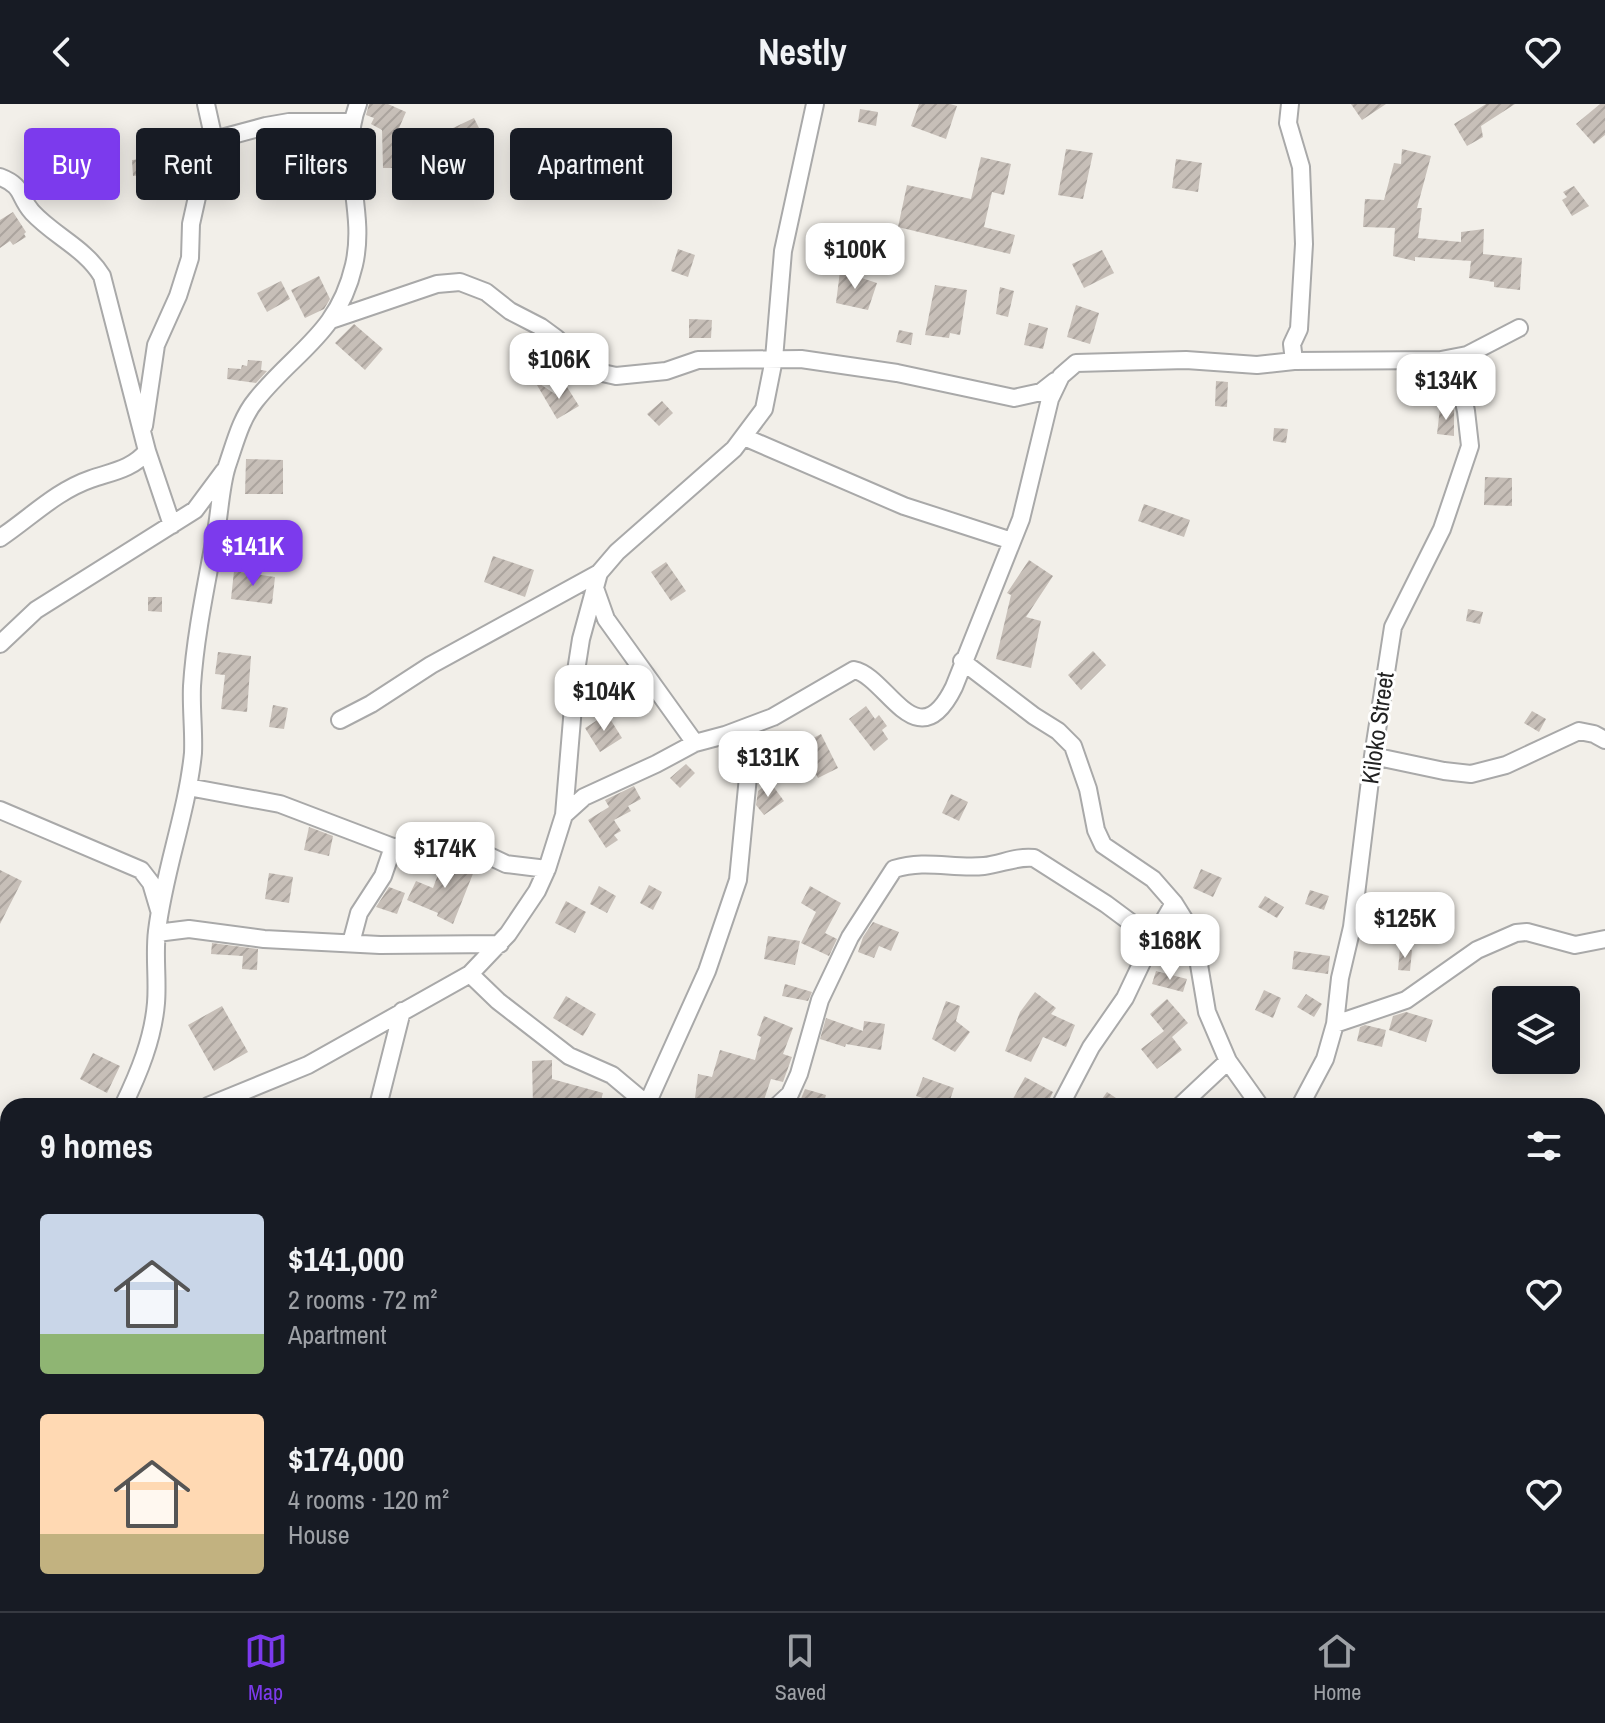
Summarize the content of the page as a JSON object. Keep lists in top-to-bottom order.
{
  "streets": {
    "street": ["Kiloko Street"]
  },
  "page": {
    "header": "Nestly",
    "chip": [
      "Buy",
      "Rent",
      "Filters",
      "New",
      "Apartment"
    ],
    "price": [
      "$100K",
      "$106K",
      "$134K",
      "$141K",
      "$104K",
      "$131K",
      "$174K",
      "$125K",
      "$168K"
    ],
    "heading": "9 homes",
    "list": [
      {
        "name": "$141,000",
        "note": "2 rooms · 72 m² · Apartment"
      },
      {
        "name": "$174,000",
        "note": "4 rooms · 120 m² · House"
      }
    ],
    "tabs": ["Map", "Saved", "Home"]
  }
}
